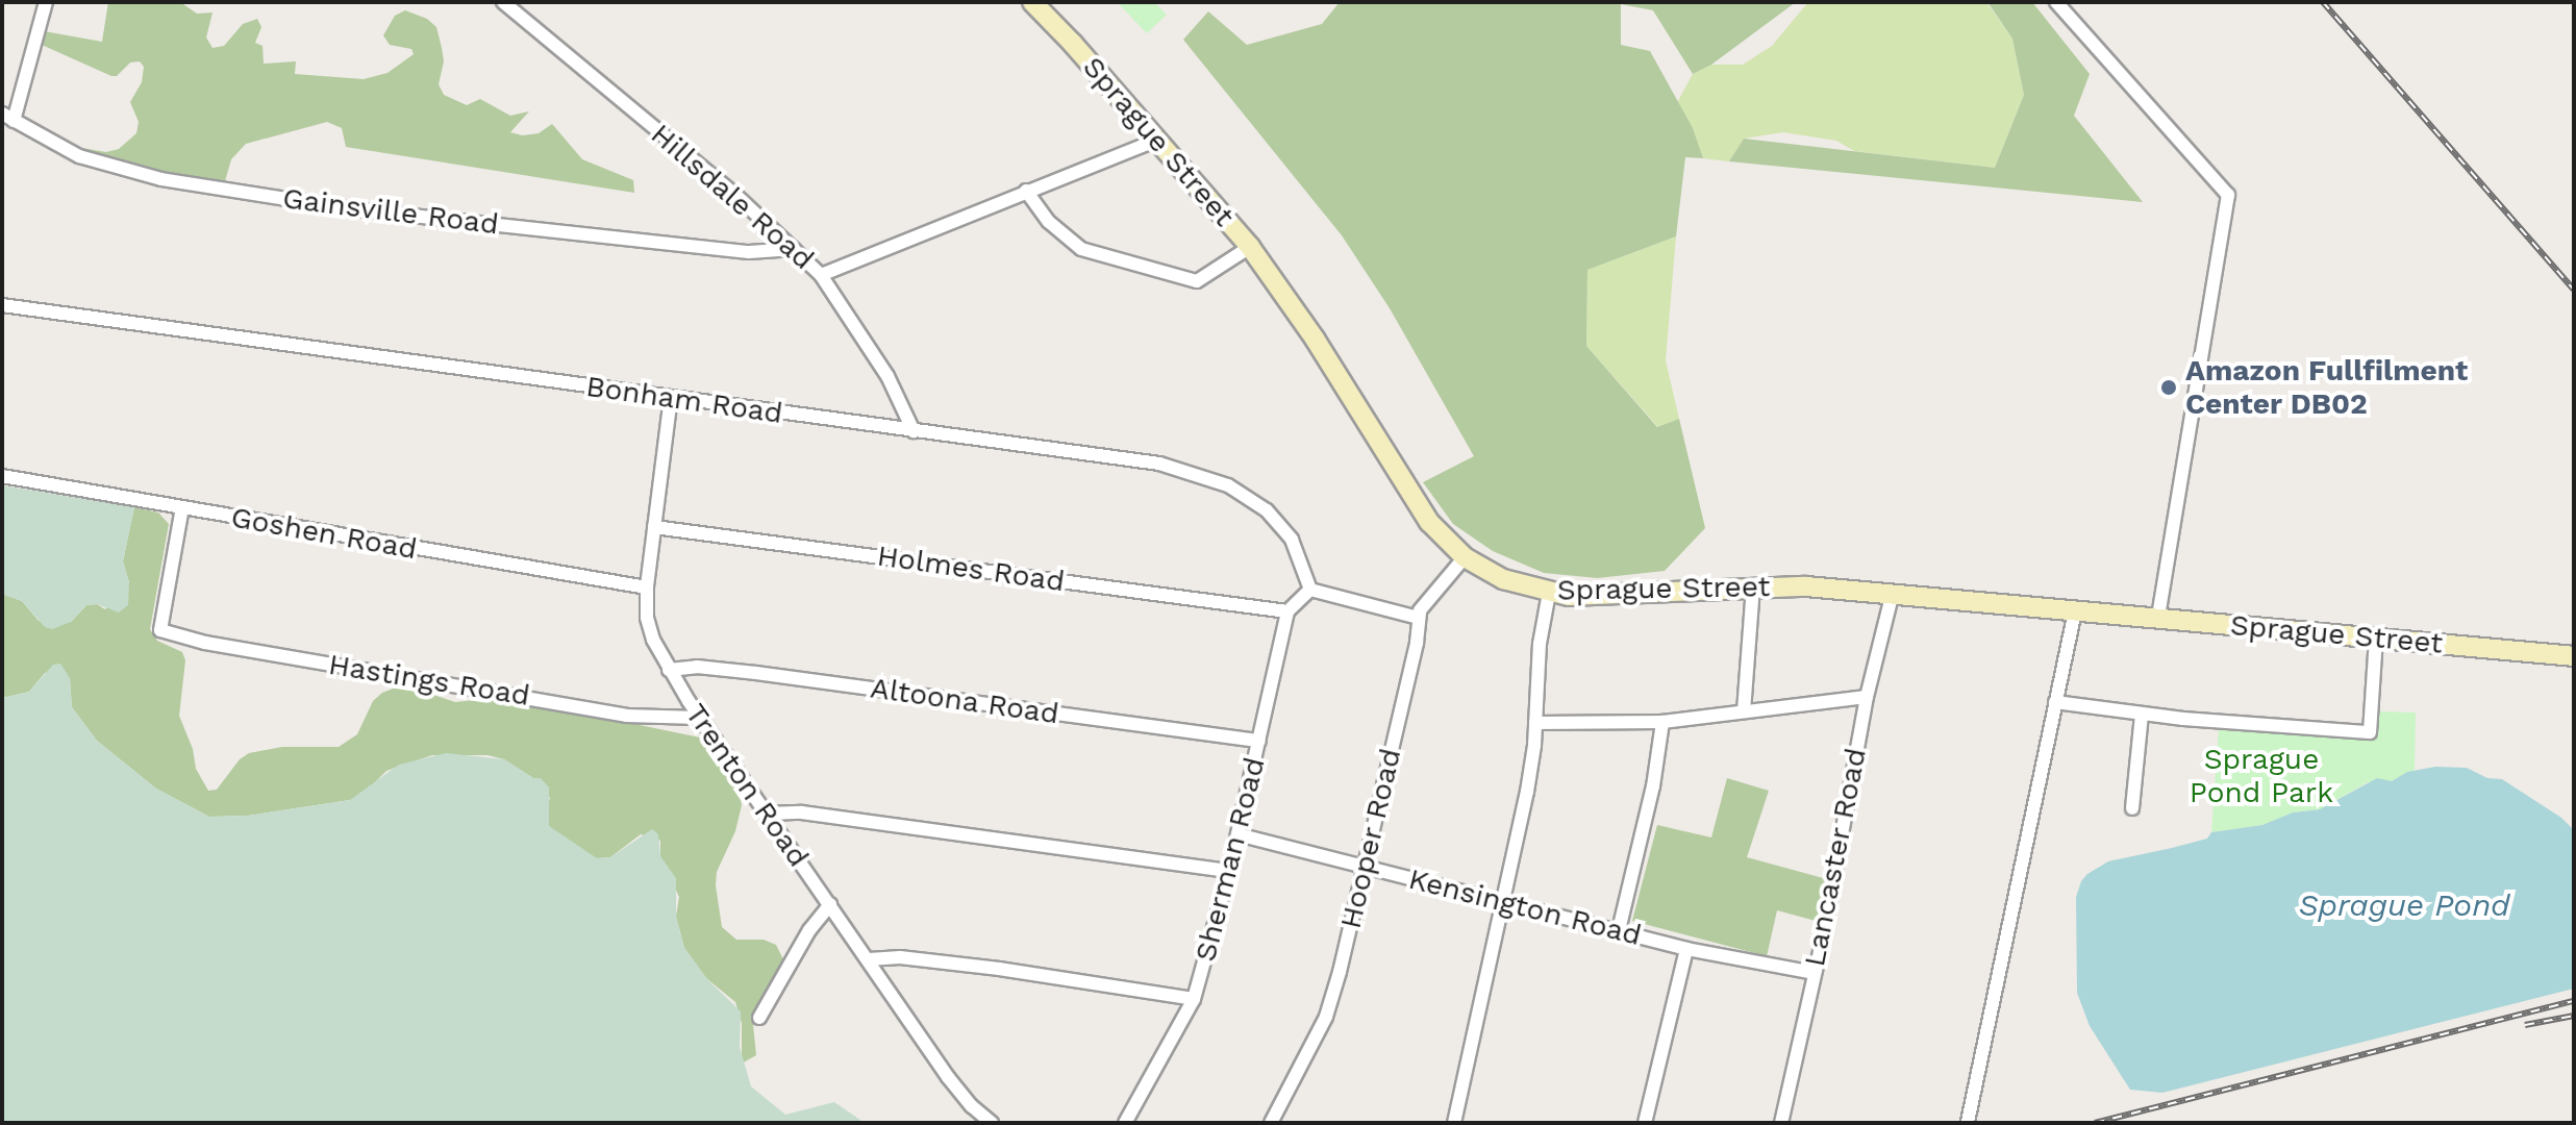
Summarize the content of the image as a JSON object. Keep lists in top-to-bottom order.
{
  "streets": {
    "main road": ["Sprague Street"],
    "street": [
      "Hillsdale Road",
      "Gainsville Road",
      "Bonham Road",
      "Goshen Road",
      "Holmes Road",
      "Hastings Road",
      "Altoona Road",
      "Trenton Road",
      "Hooper Road",
      "Lancaster Road",
      "Sherman Road",
      "Kensington Road"
    ]
  },
  "crossings": [
    ["Sprague Street", "Hooper Road"],
    ["Sprague Street", "Lancaster Road"],
    ["Hillsdale Road", "Gainsville Road"],
    ["Hillsdale Road", "Bonham Road"],
    ["Bonham Road", "Trenton Road"],
    ["Goshen Road", "Hastings Road"],
    ["Goshen Road", "Trenton Road"],
    ["Holmes Road", "Trenton Road"],
    ["Holmes Road", "Sherman Road"],
    ["Hastings Road", "Trenton Road"],
    ["Altoona Road", "Trenton Road"],
    ["Altoona Road", "Sherman Road"],
    ["Hooper Road", "Kensington Road"],
    ["Lancaster Road", "Kensington Road"],
    ["Sherman Road", "Kensington Road"]
  ],
  "water": ["Sprague Pond"],
  "parks": ["Sprague Pond Park"],
  "places": ["Amazon Fullfilment Center DB02"]
}
